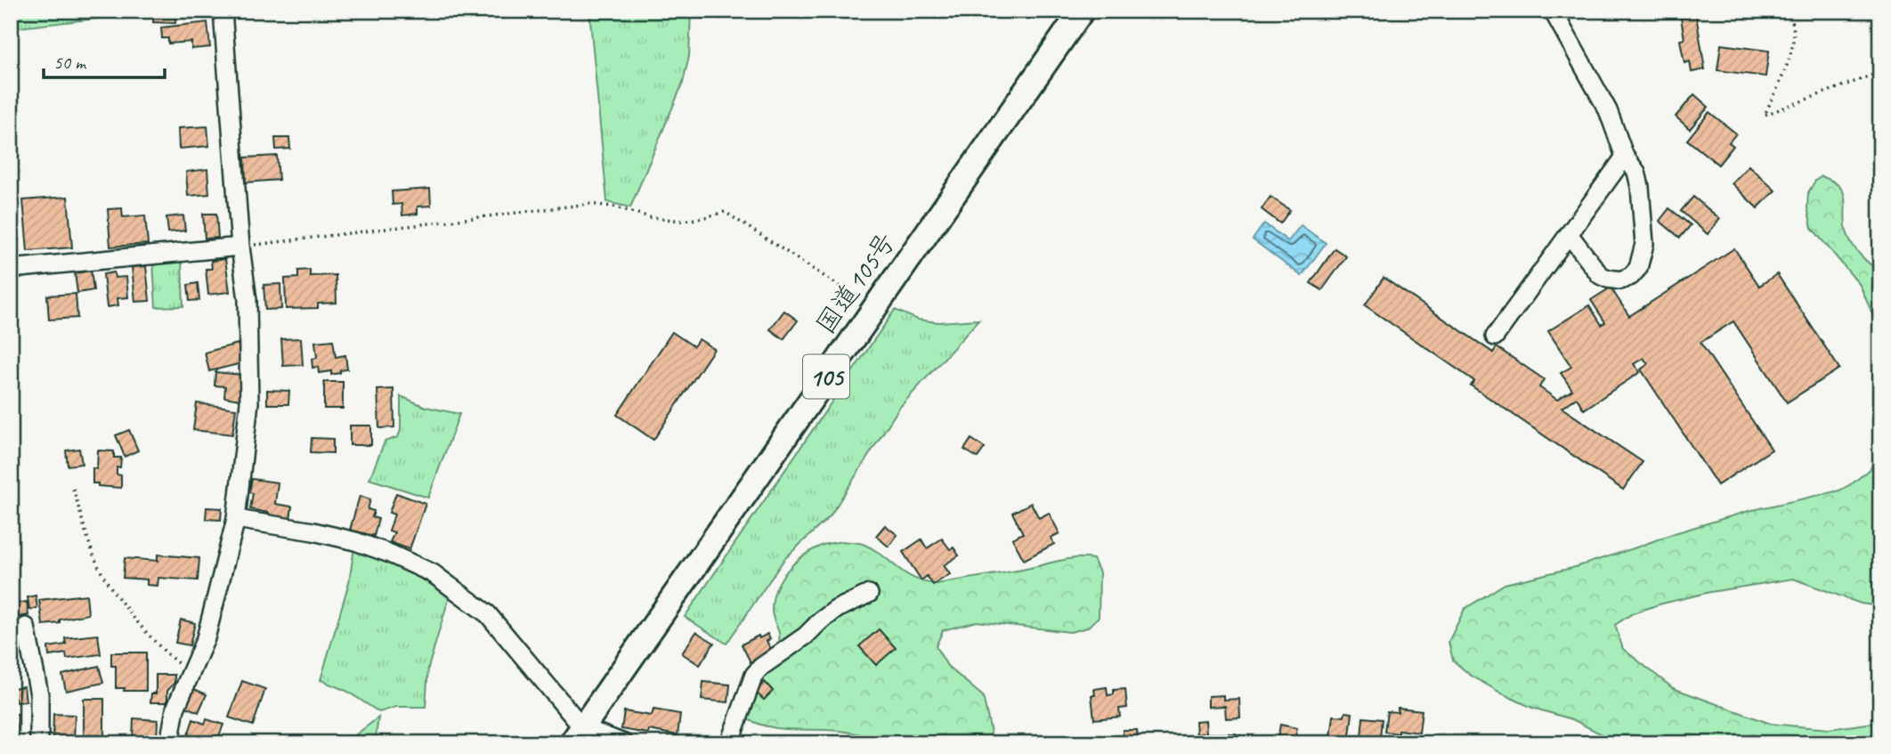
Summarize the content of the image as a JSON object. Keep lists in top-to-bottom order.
{
  "streets": {
    "highway": ["国道105号", "105"]
  },
  "scale_bar": "50 m"
}
